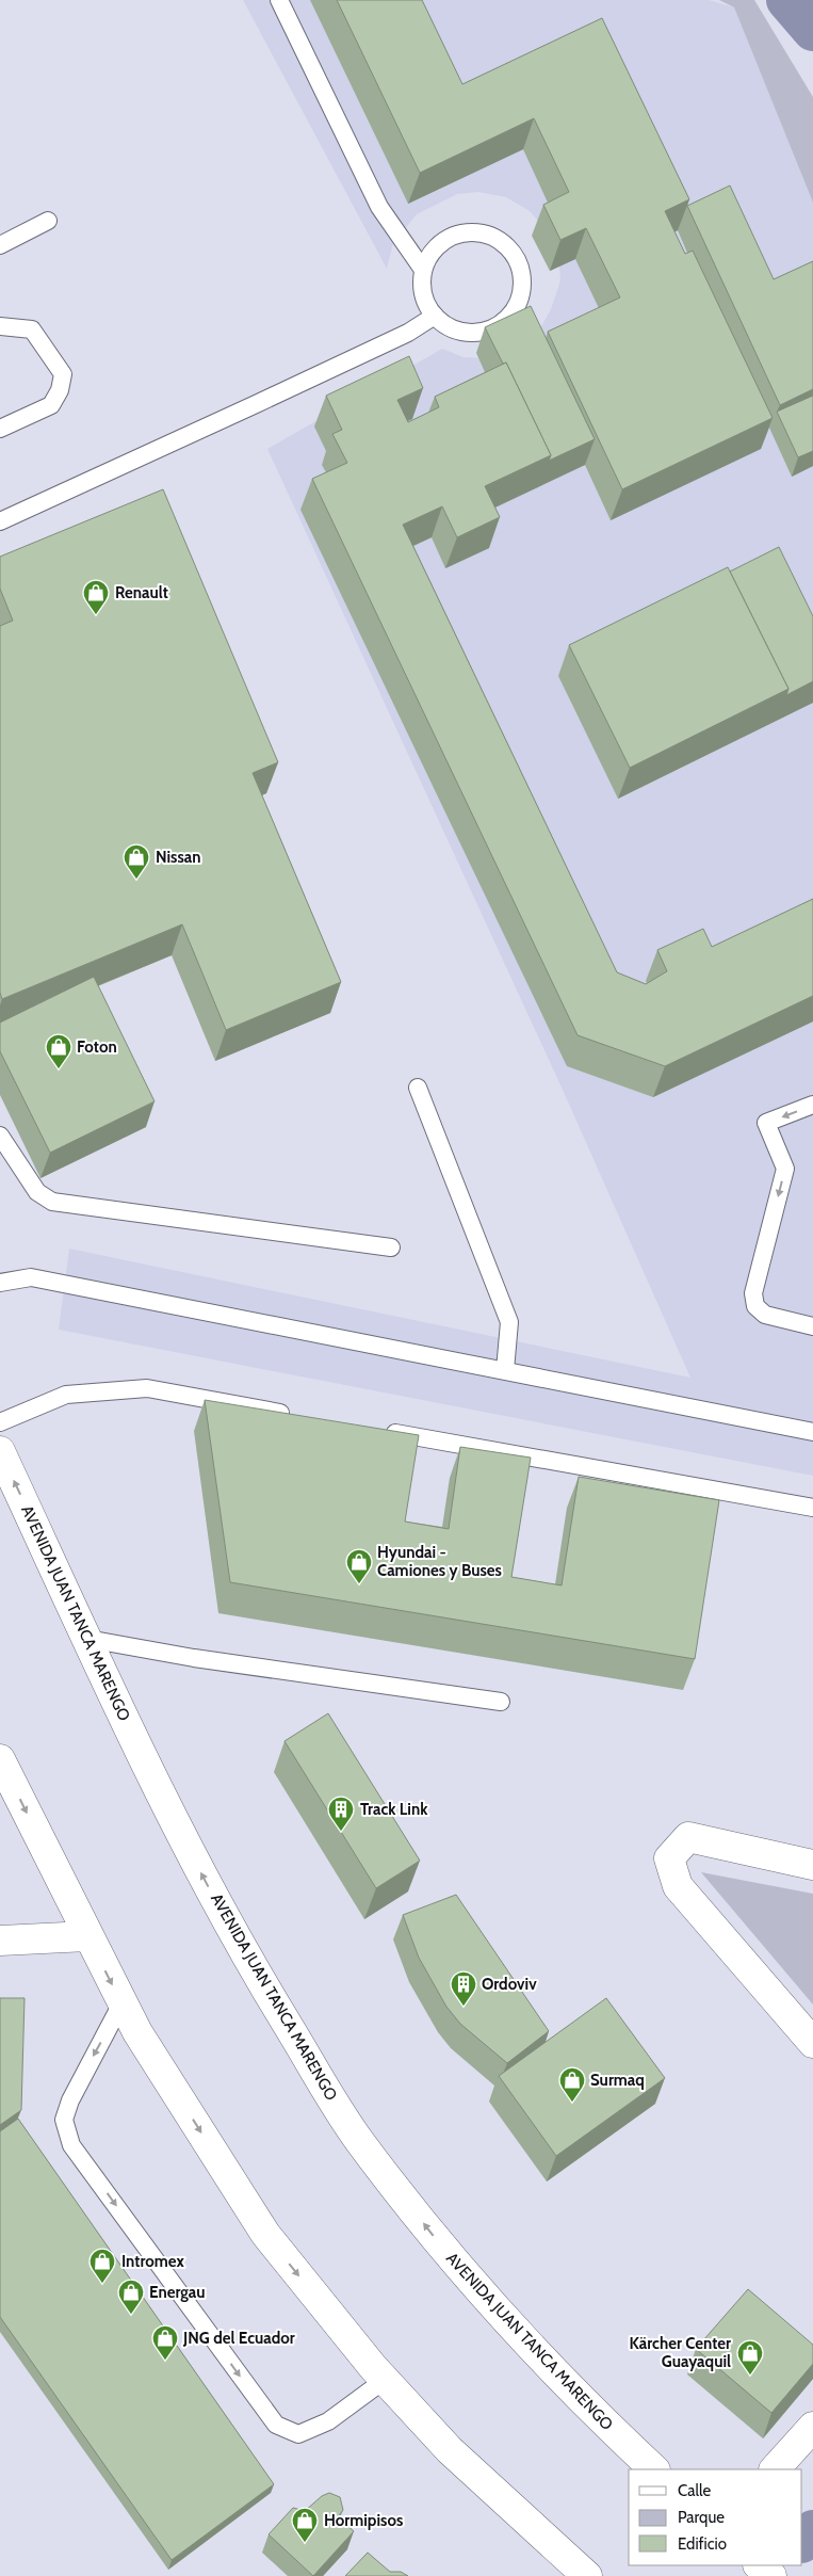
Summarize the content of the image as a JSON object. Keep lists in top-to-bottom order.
{
  "streets": {
    "main road": ["AVENIDA JUAN TANCA MARENGO"]
  },
  "places": {
    "shop": [
      "Renault",
      "Nissan",
      "Foton",
      "Hyundai - Camiones y Buses",
      "Surmaq",
      "Intromex",
      "Energau",
      "JNG del Ecuador",
      "Kärcher Center Guayaquil",
      "Hormipisos"
    ],
    "building": ["Track Link", "Ordoviv"]
  },
  "legend": ["Calle", "Parque", "Edificio"]
}
